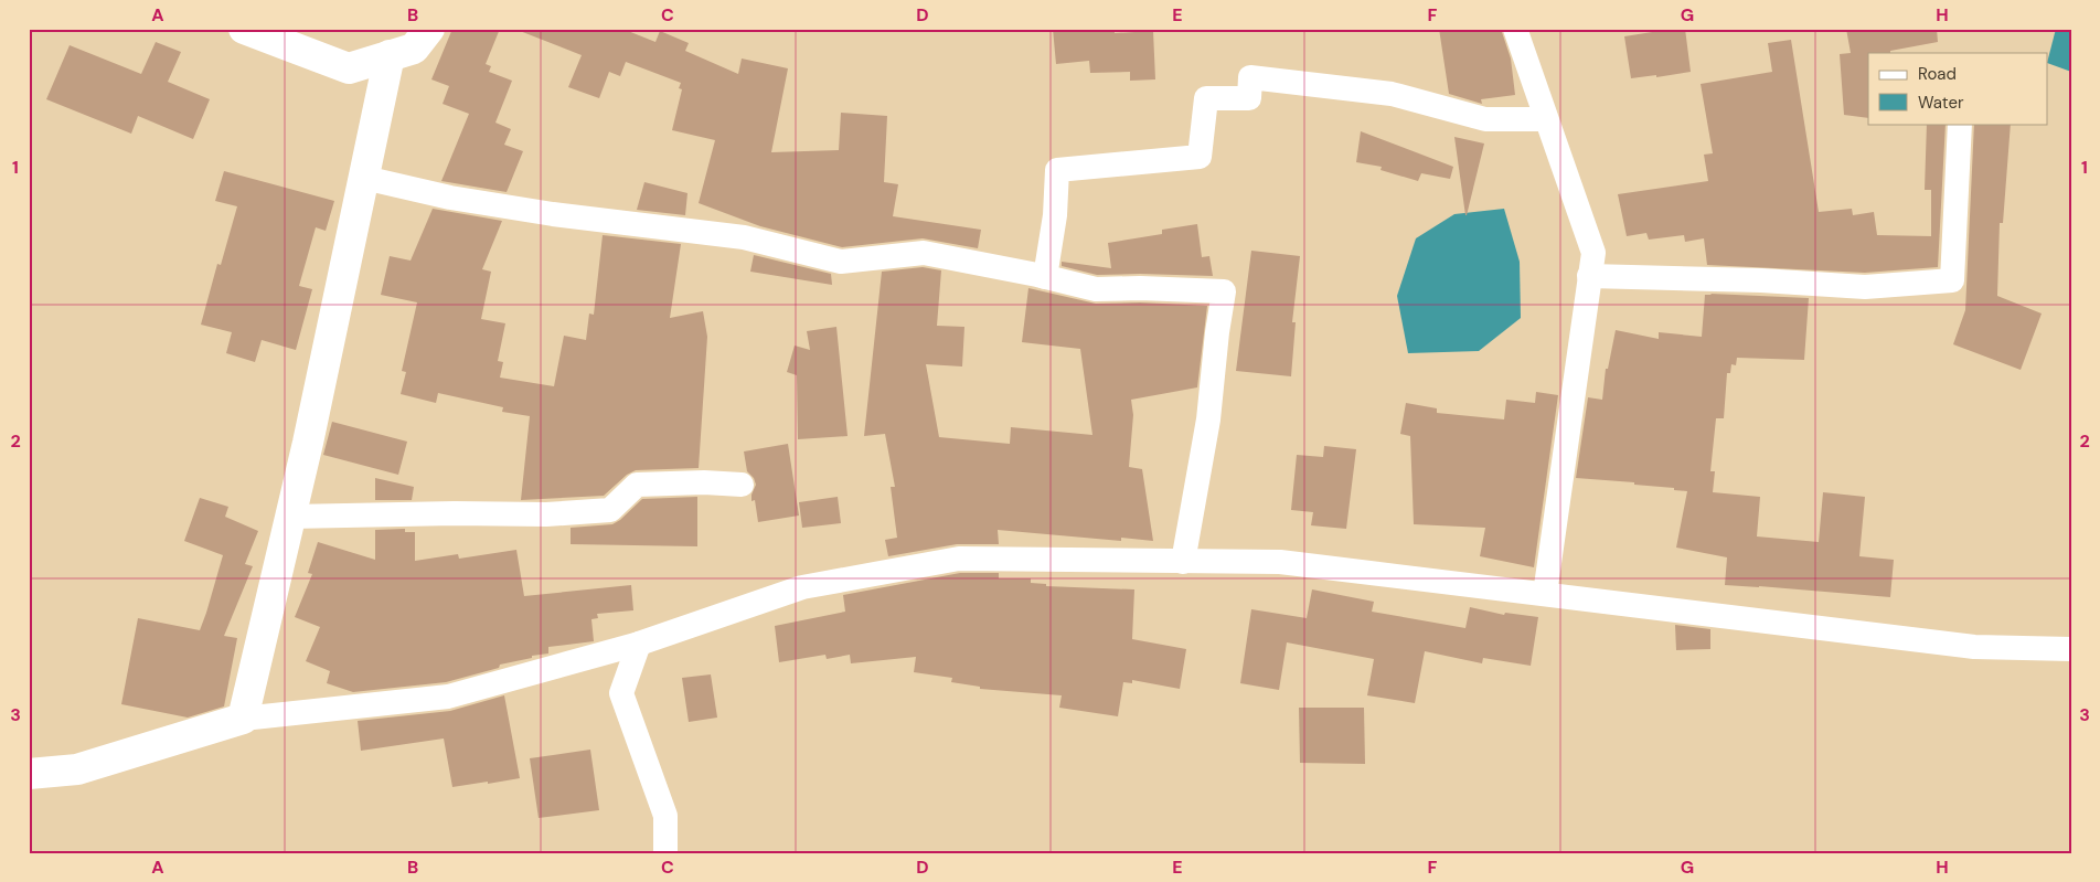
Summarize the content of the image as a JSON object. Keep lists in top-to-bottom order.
{
  "legend": ["Road", "Water"],
  "grid": {
    "columns": [
      "A",
      "B",
      "C",
      "D",
      "E",
      "F",
      "G",
      "H"
    ],
    "rows": ["1", "2", "3"]
  }
}
